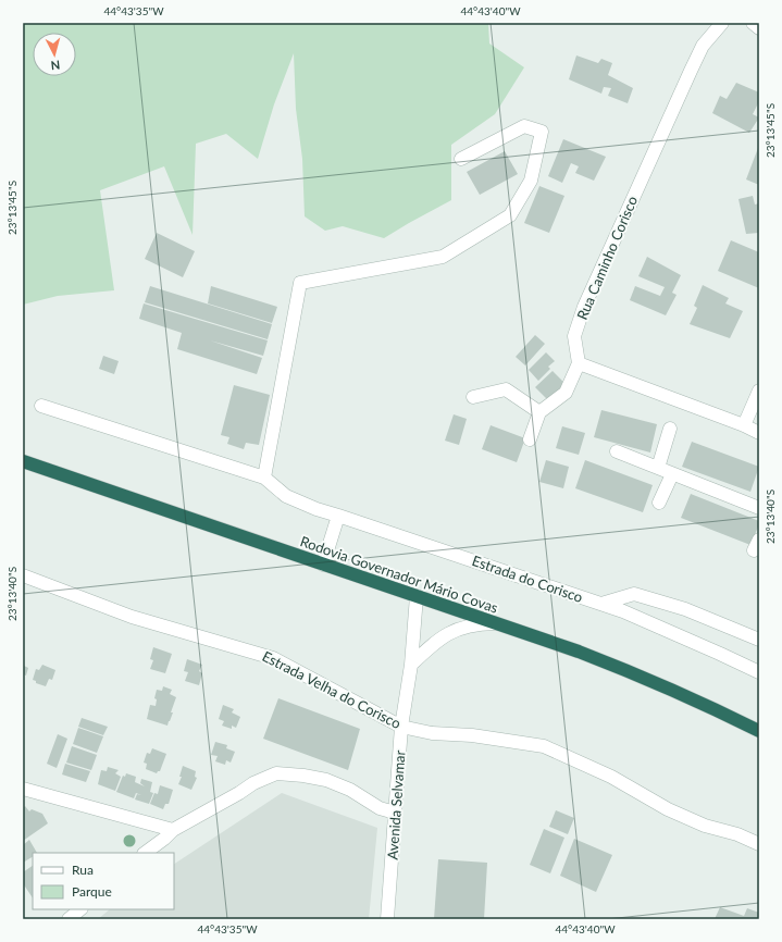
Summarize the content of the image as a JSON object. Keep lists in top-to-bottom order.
{
  "streets": {
    "highway": ["Rodovia Governador Mário Covas"],
    "street": [
      "Rua Caminho Corisco",
      "Estrada do Corisco",
      "Estrada Velha do Corisco",
      "Avenida Selvamar"
    ]
  },
  "crossings": [
    ["Rodovia Governador Mário Covas", "Avenida Selvamar"],
    ["Estrada Velha do Corisco", "Avenida Selvamar"]
  ],
  "legend": ["Rua", "Parque"],
  "north": "bottom",
  "coordinates": [
    "44°43'35\"W",
    "44°43'40\"W",
    "23°13'45\"S",
    "23°13'40\"S"
  ]
}
